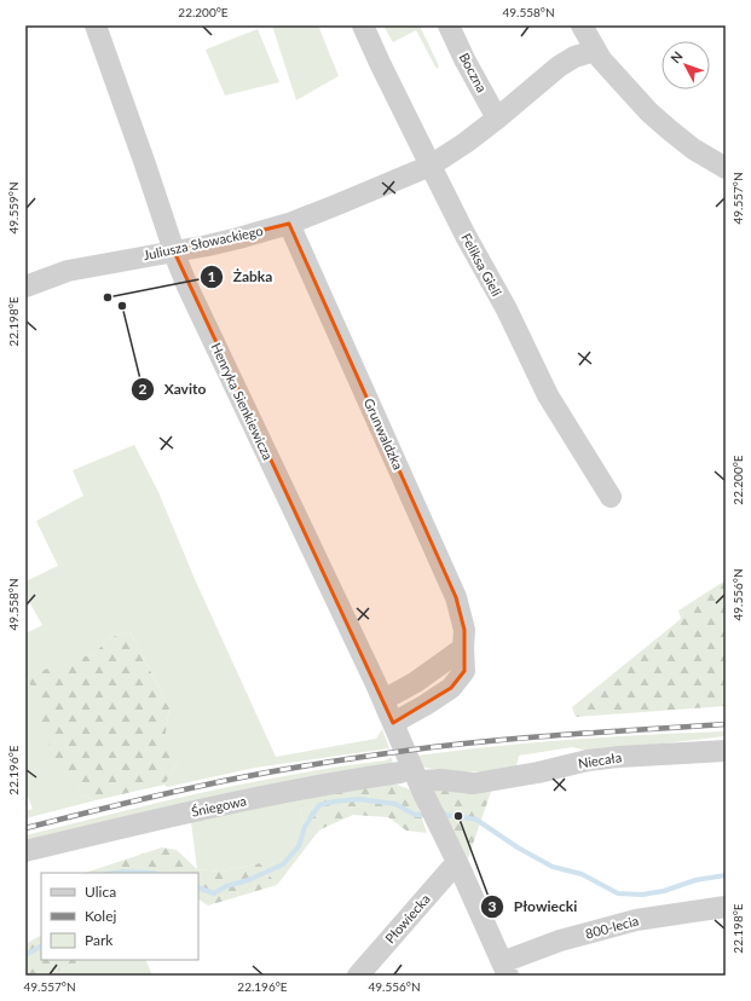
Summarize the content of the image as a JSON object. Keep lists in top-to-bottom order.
{
  "streets": {
    "street": [
      "Boczna",
      "Juliusza Słowackiego",
      "Feliksa Gieli",
      "Henryka Sienkiewicza",
      "Grunwaldzka",
      "Niecała",
      "Śniegowa",
      "Płowiecka",
      "800-lecia"
    ]
  },
  "crossings": [
    ["Boczna", "Juliusza Słowackiego"],
    ["Juliusza Słowackiego", "Feliksa Gieli"],
    ["Juliusza Słowackiego", "Henryka Sienkiewicza"],
    ["Juliusza Słowackiego", "Grunwaldzka"],
    ["Henryka Sienkiewicza", "Grunwaldzka"],
    ["Henryka Sienkiewicza", "Niecała"],
    ["Henryka Sienkiewicza", "Śniegowa"],
    ["Henryka Sienkiewicza", "Płowiecka"],
    ["Henryka Sienkiewicza", "800-lecia"],
    ["Niecała", "Śniegowa"]
  ],
  "places": ["Żabka", "Xavito", "Płowiecki"],
  "legend": ["Ulica", "Kolej", "Park"],
  "north": "top left",
  "coordinates": [
    "22.200°E",
    "49.558°N",
    "49.557°N",
    "49.559°N",
    "22.198°E",
    "49.556°N",
    "22.196°E"
  ]
}
